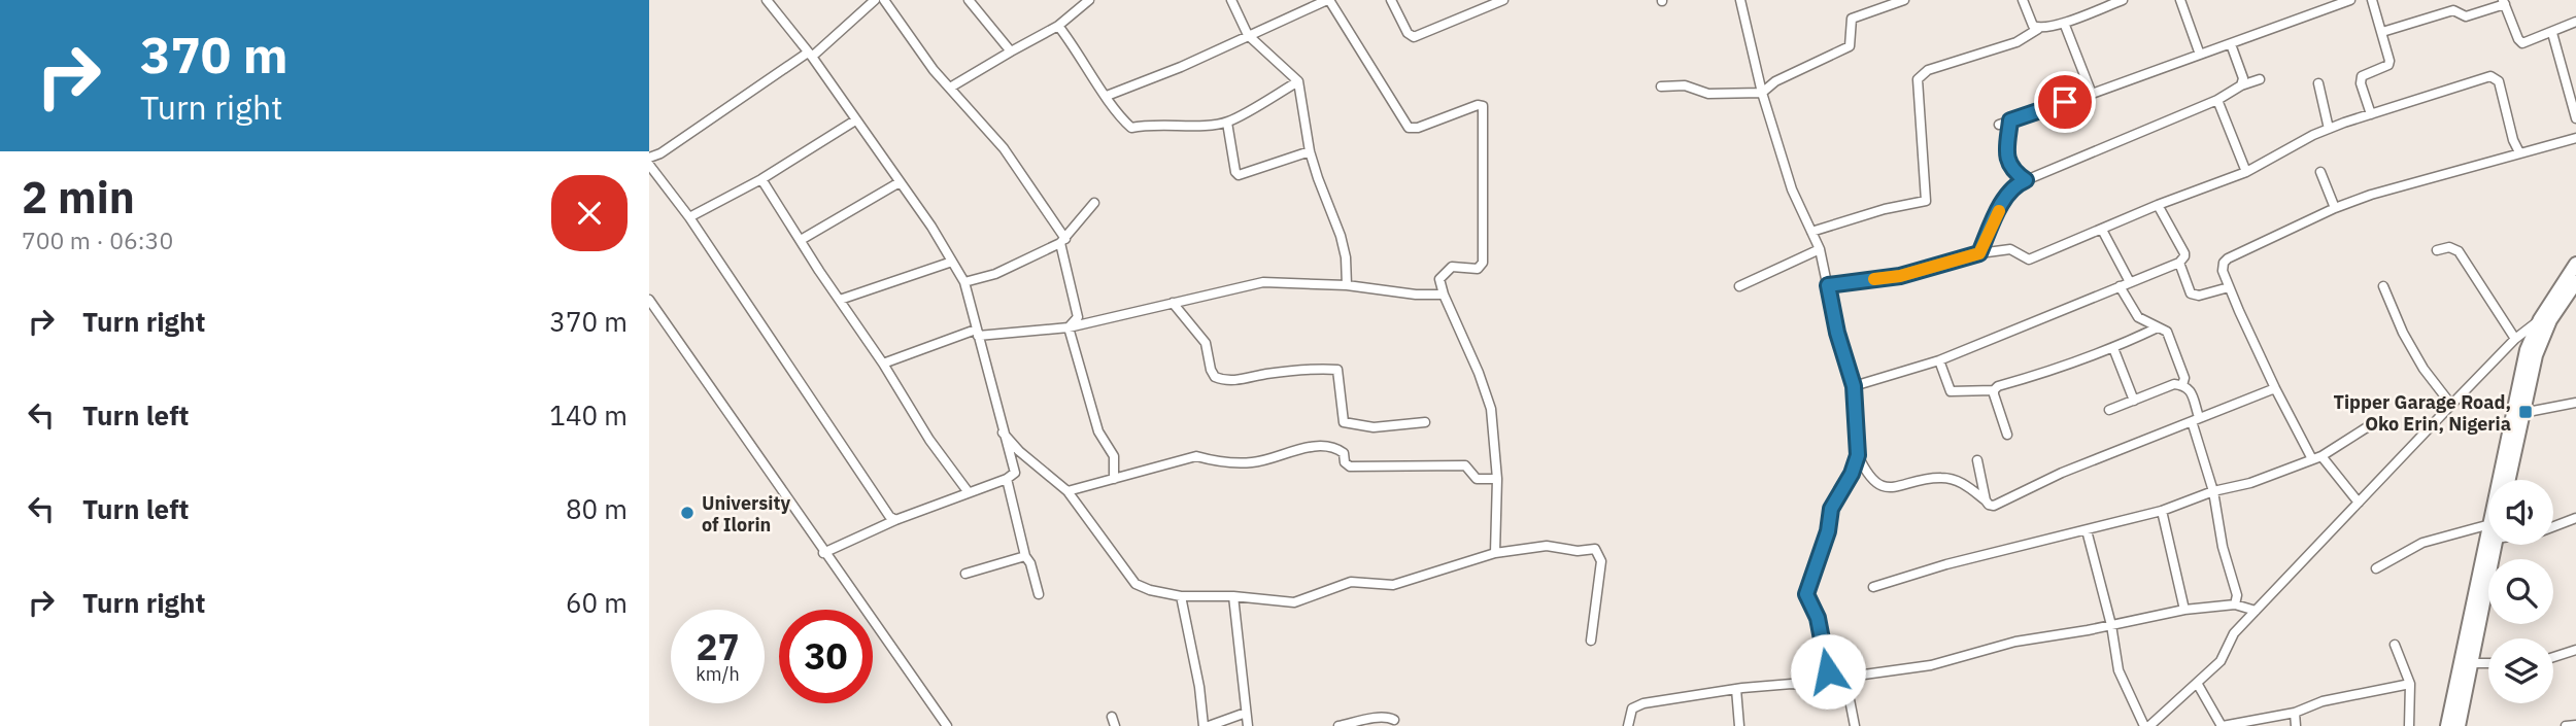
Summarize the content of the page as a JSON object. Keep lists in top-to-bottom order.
{
  "places": {
    "transit": ["Tipper Garage Road, Oko Erin, Nigeria"],
    "other": ["University of Ilorin"]
  },
  "page": {
    "turn": ["370 m", "Turn right"],
    "heading": ["2 min", "700 m · 06:30"],
    "list": [
      {
        "name": "Turn right",
        "value": "370 m"
      },
      {
        "name": "Turn left",
        "value": "140 m"
      },
      {
        "name": "Turn left",
        "value": "80 m"
      },
      {
        "name": "Turn right",
        "value": "60 m"
      }
    ],
    "speed": "27 km/h",
    "limit": "30"
  }
}
